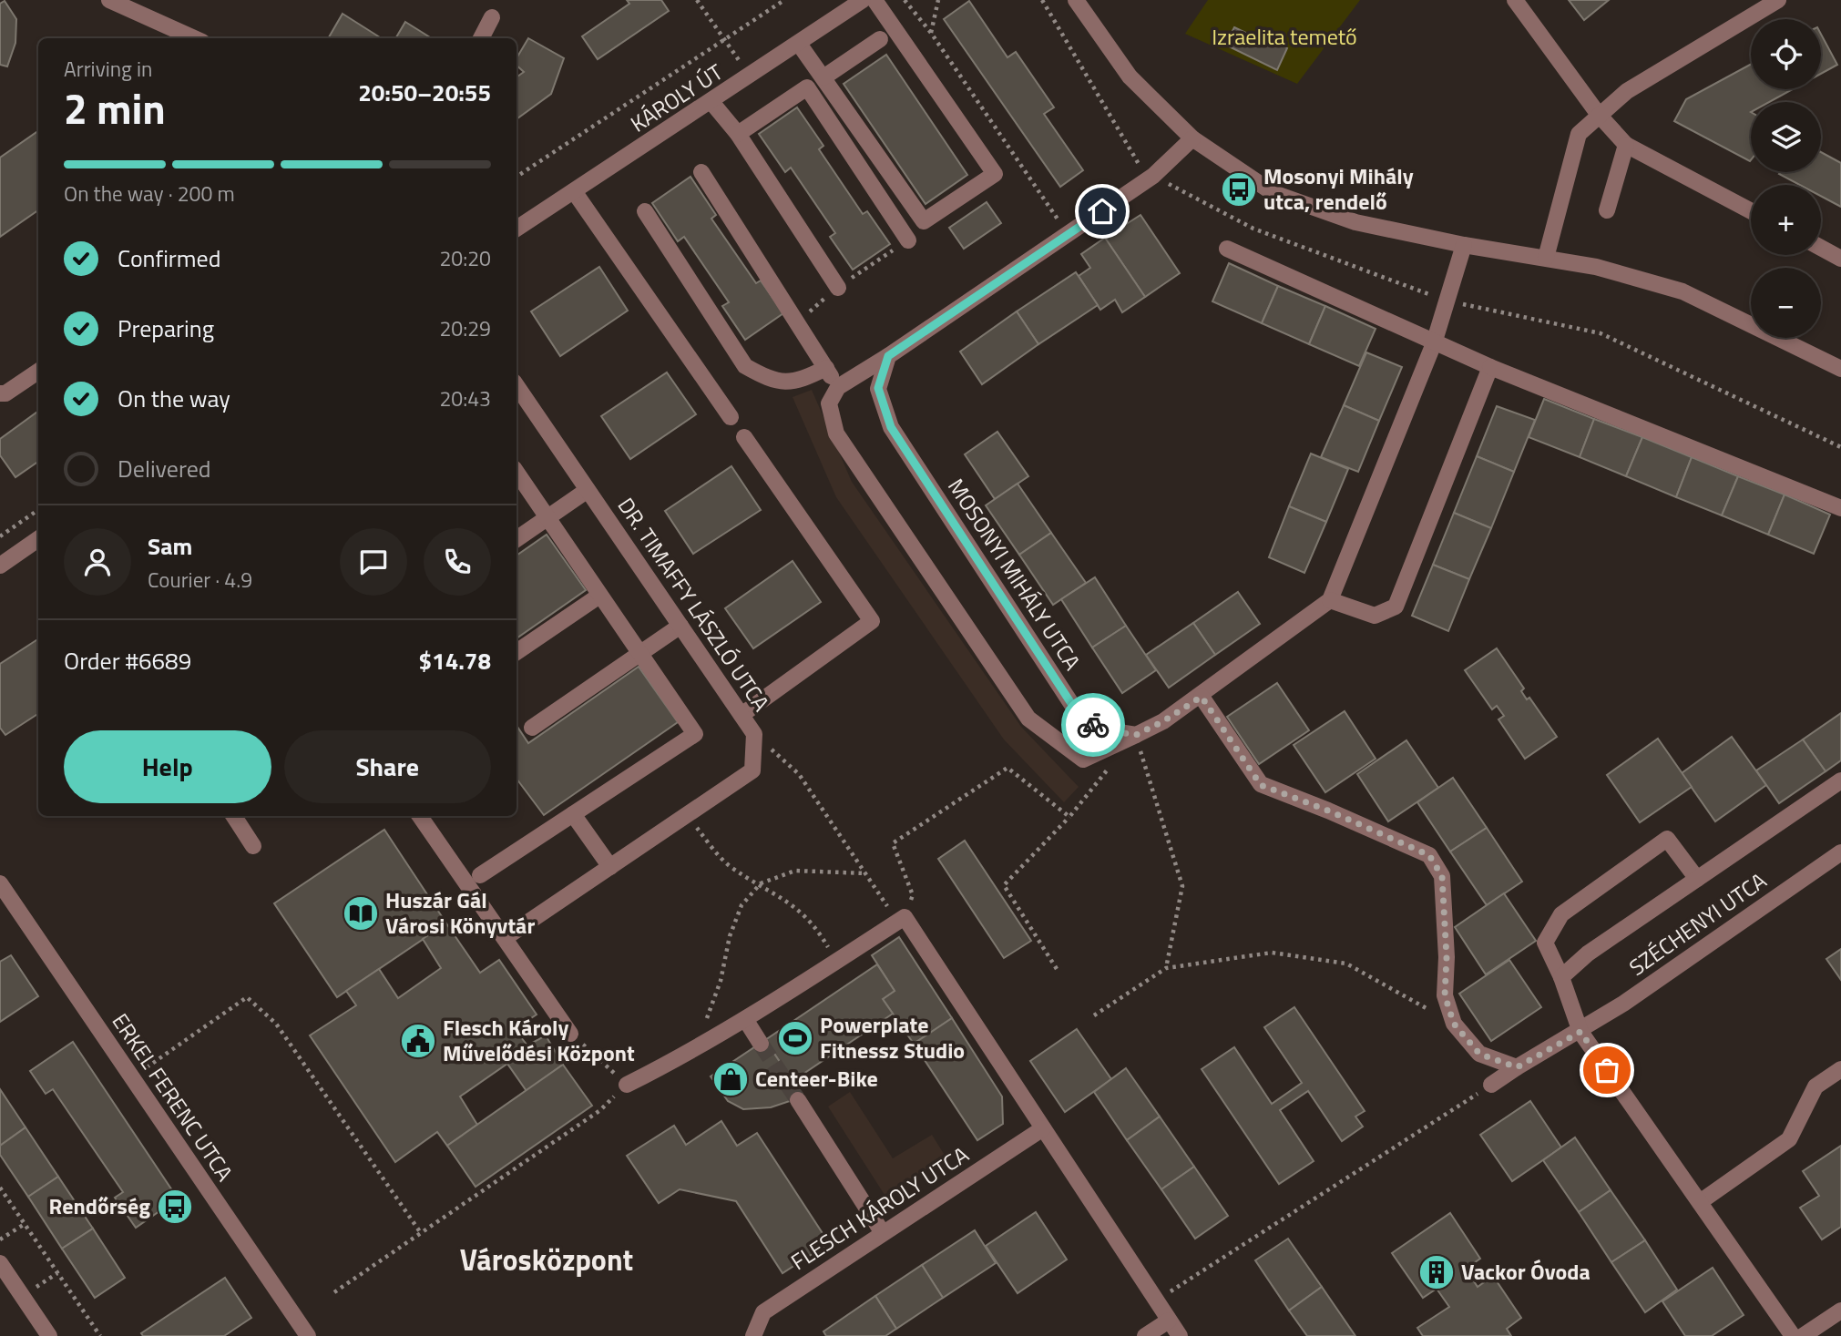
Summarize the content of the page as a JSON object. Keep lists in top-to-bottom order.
{
  "streets": {
    "street": [
      "KÁROLY ÚT",
      "MOSONYI MIHÁLY UTCA",
      "DR. TIMAFFY LÁSZLÓ UTCA",
      "SZÉCHENYI UTCA",
      "ERKEL FERENC UTCA",
      "FLESCH KÁROLY UTCA"
    ]
  },
  "districts": ["Városközpont"],
  "parks": ["Izraelita temető"],
  "places": {
    "bus stop": ["Mosonyi Mihály utca, rendelő", "Rendőrség"],
    "library": ["Huszár Gál Városi Könyvtár"],
    "sports": ["Powerplate Fitnessz Studio"],
    "public building": ["Flesch Károly Művelődési Központ"],
    "shop": ["Centeer-Bike"],
    "building": ["Vackor Óvoda"]
  },
  "page": {
    "map_buttons": ["+", "−"],
    "heading": ["2 min", "Arriving in", "20:50–20:55"],
    "panel": [
      "Sam",
      "Courier · 4.9",
      "Order #6689",
      "$14.78"
    ],
    "bar": "On the way · 200 m",
    "list": [
      ["Confirmed", "20:20"],
      ["Preparing", "20:29"],
      ["On the way", "20:43"],
      "Delivered"
    ],
    "buttons": ["Help", "Share"]
  }
}
